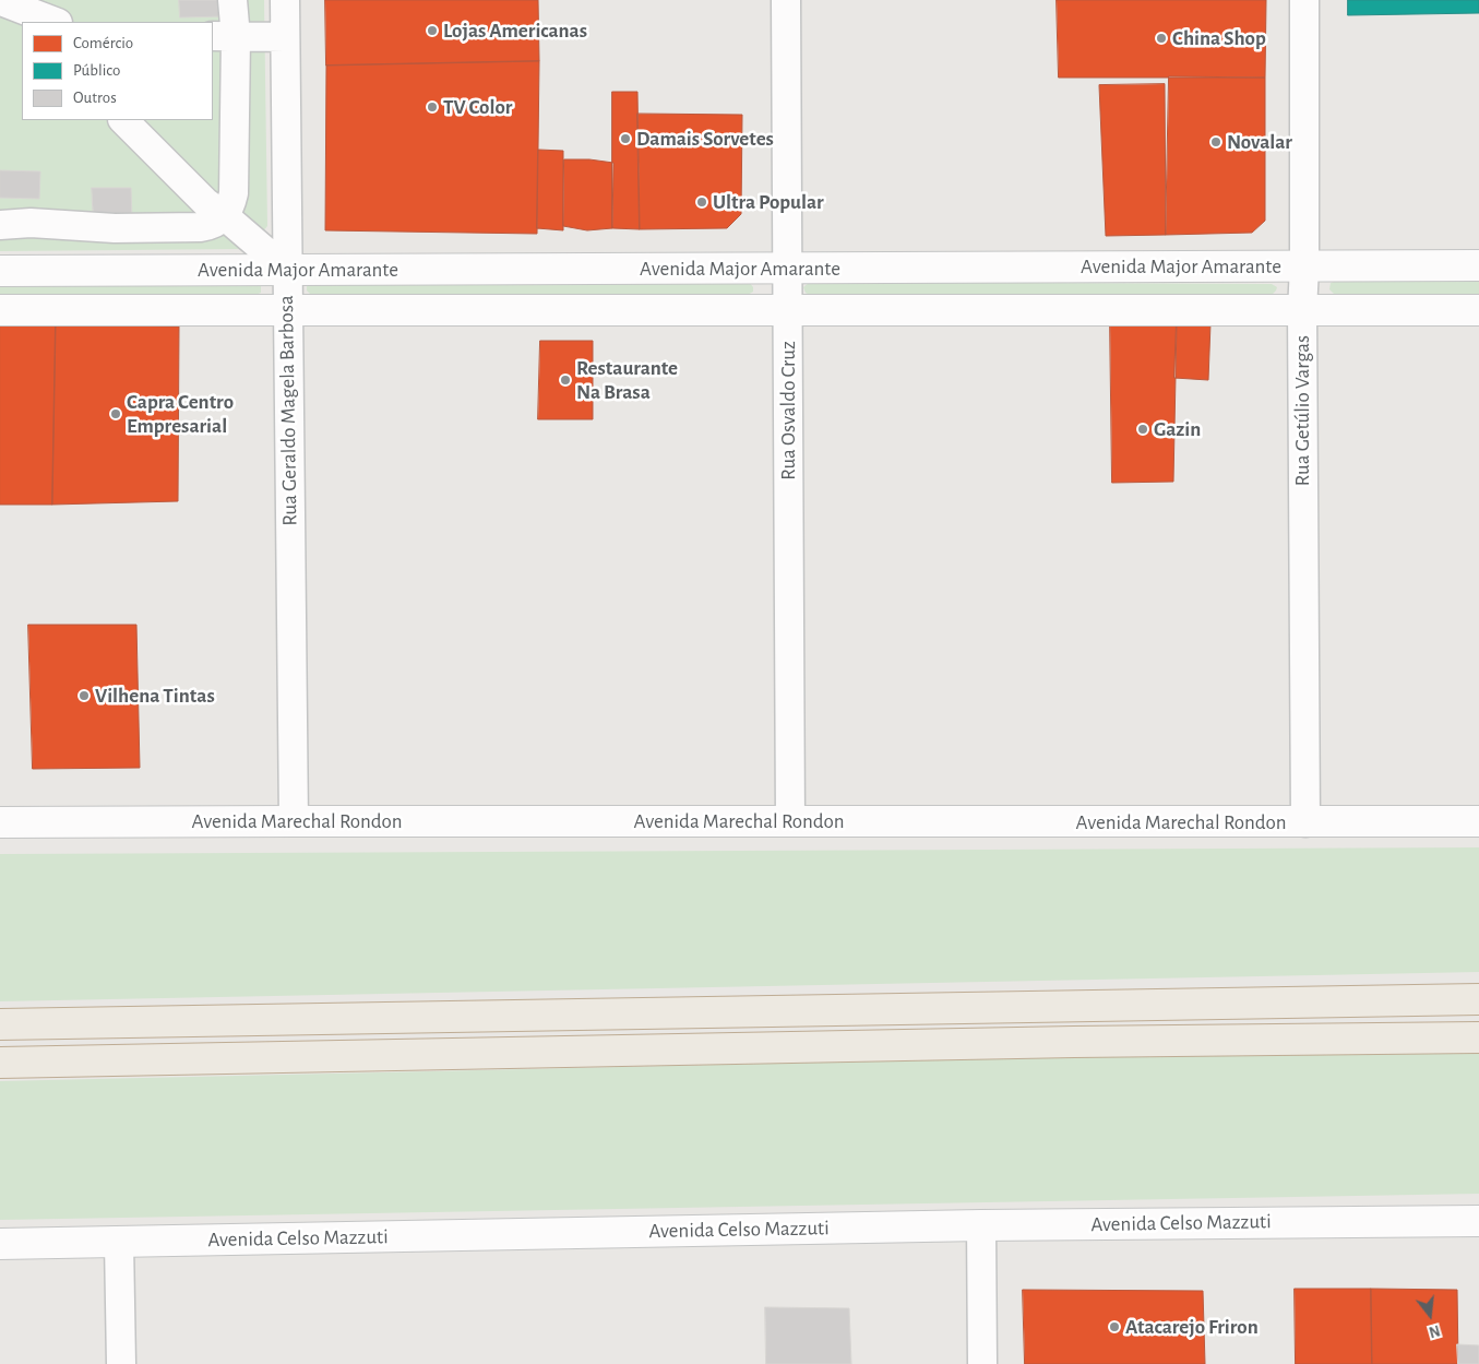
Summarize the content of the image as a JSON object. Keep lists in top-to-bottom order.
{
  "streets": {
    "street": [
      "Avenida Major Amarante",
      "Rua Geraldo Magela Barbosa",
      "Rua Osvaldo Cruz",
      "Rua Getúlio Vargas",
      "Avenida Marechal Rondon",
      "Avenida Celso Mazzuti"
    ]
  },
  "crossings": [
    ["Avenida Major Amarante", "Rua Geraldo Magela Barbosa"],
    ["Avenida Major Amarante", "Rua Osvaldo Cruz"],
    ["Avenida Major Amarante", "Rua Getúlio Vargas"],
    ["Rua Geraldo Magela Barbosa", "Avenida Marechal Rondon"],
    ["Rua Osvaldo Cruz", "Avenida Marechal Rondon"],
    ["Rua Getúlio Vargas", "Avenida Marechal Rondon"]
  ],
  "places": [
    "Lojas Americanas",
    "China Shop",
    "TV Color",
    "Damais Sorvetes",
    "Novalar",
    "Ultra Popular",
    "Restaurante Na Brasa",
    "Capra Centro Empresarial",
    "Gazin",
    "Vilhena Tintas",
    "Atacarejo Friron"
  ],
  "legend": ["Comércio", "Público", "Outros"],
  "north": "bottom"
}
